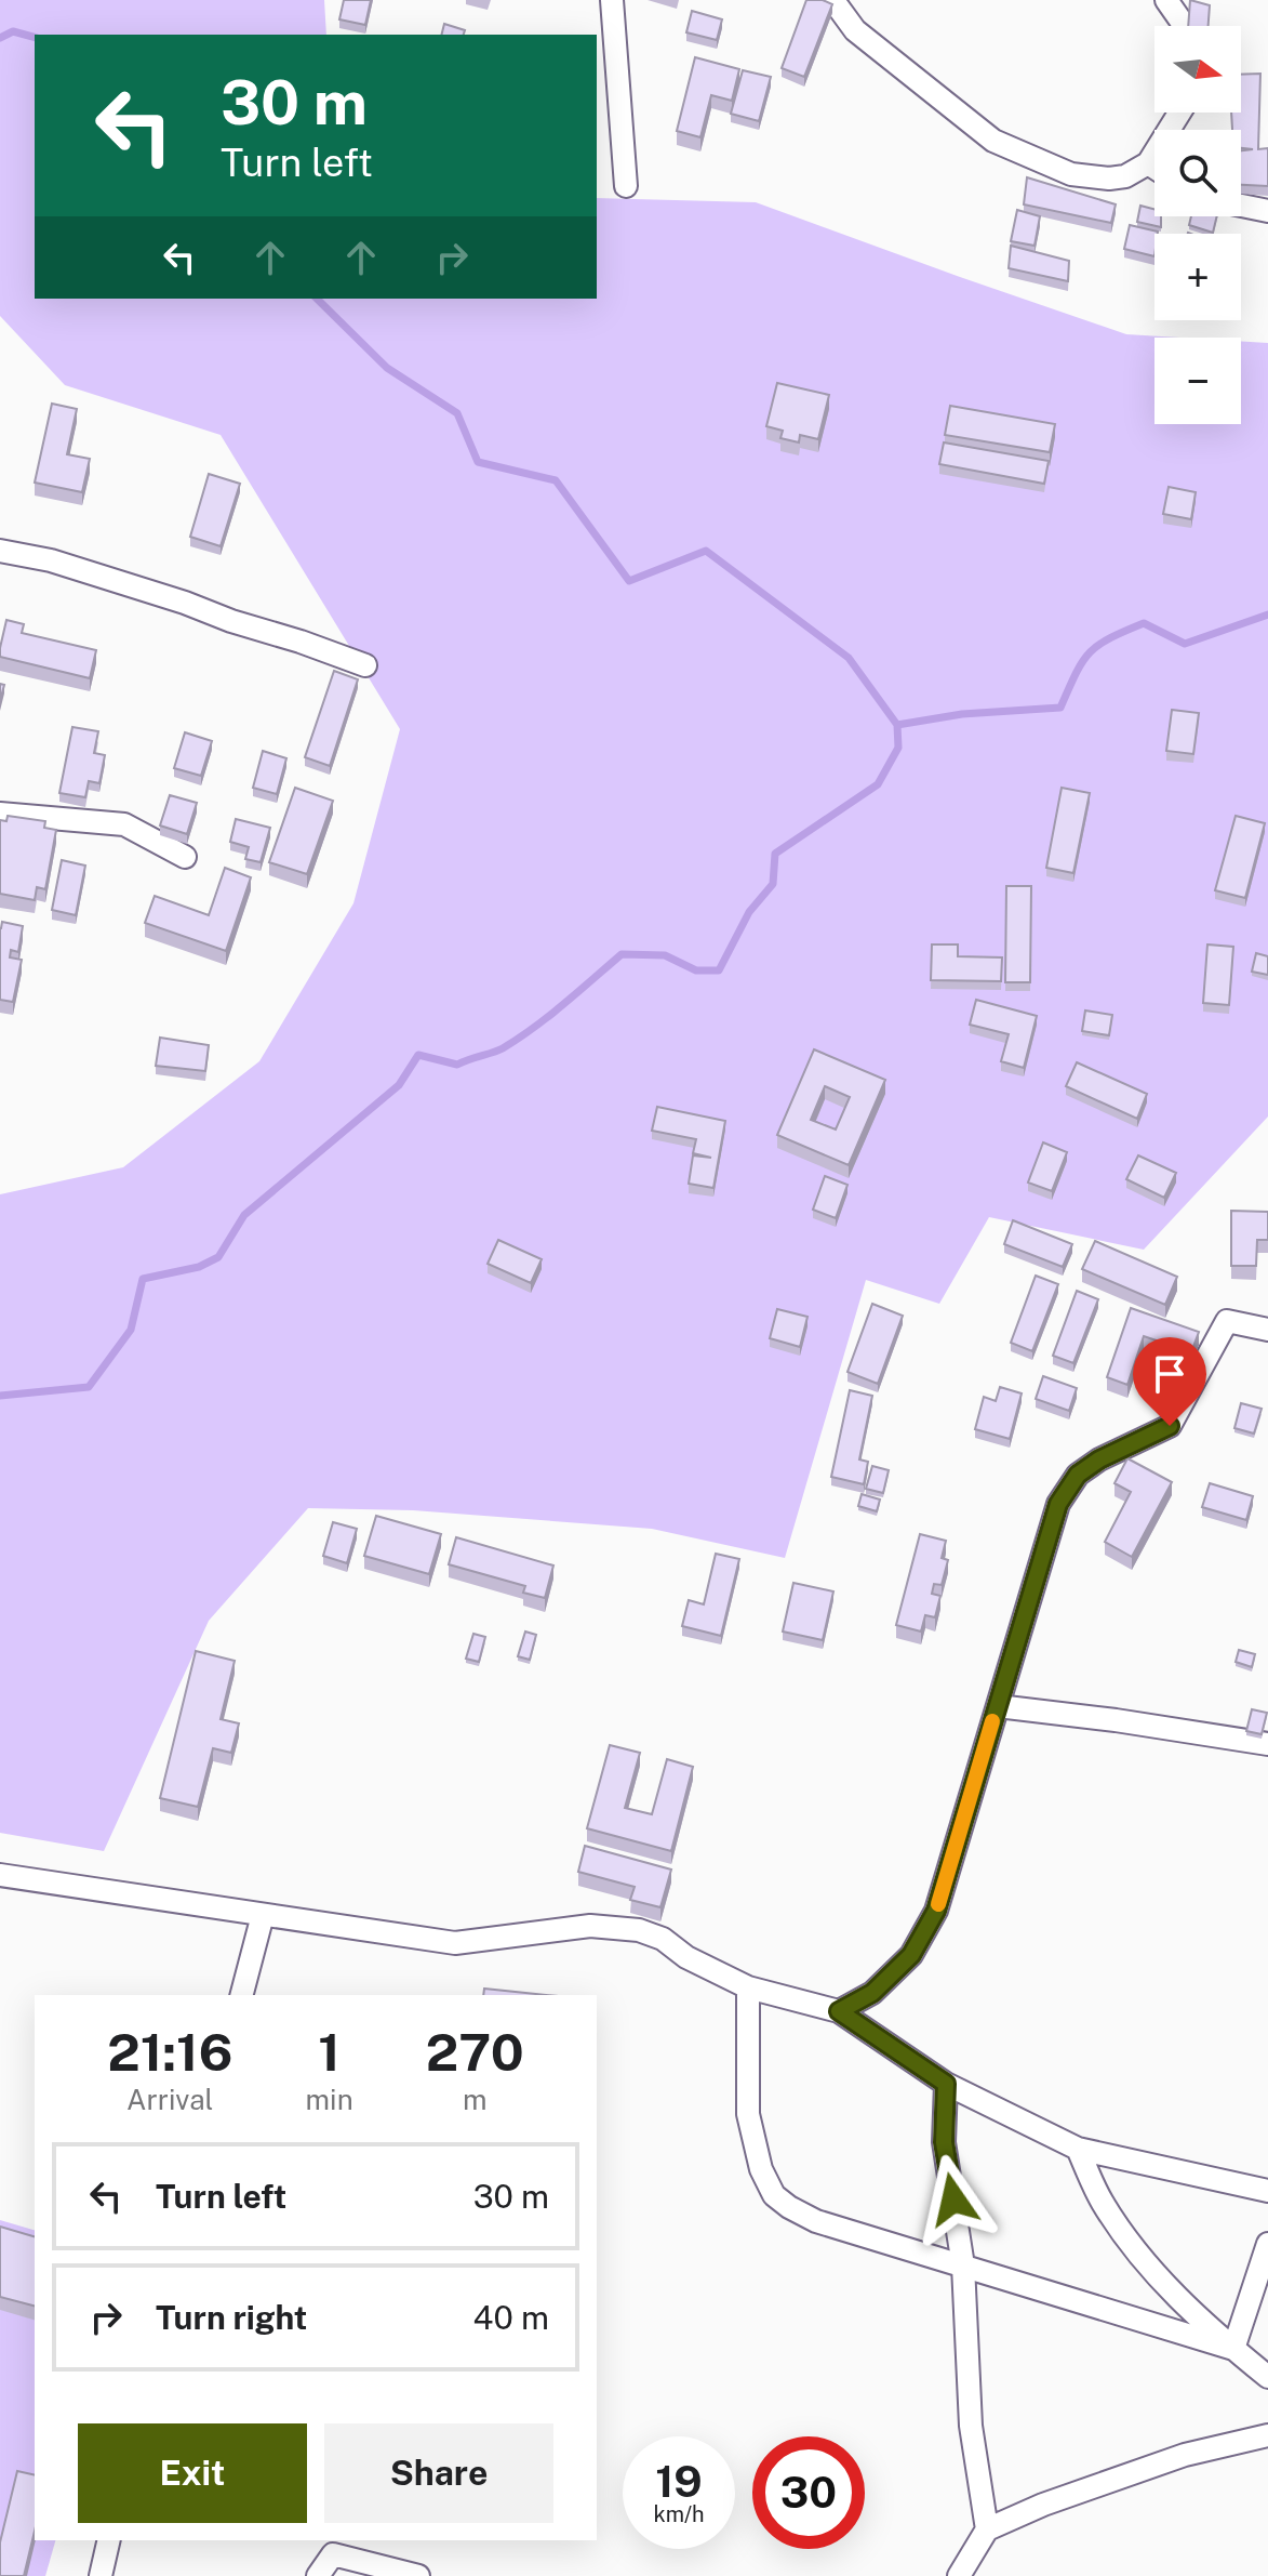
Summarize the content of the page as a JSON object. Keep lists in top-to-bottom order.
{
  "north": "right",
  "page": {
    "map_buttons": ["+", "−"],
    "turn": ["30 m", "Turn left"],
    "eta": [
      "21:16",
      "Arrival",
      "1",
      "min",
      "270",
      "m"
    ],
    "list": [
      {
        "name": "Turn left",
        "value": "30 m"
      },
      {
        "name": "Turn right",
        "value": "40 m"
      }
    ],
    "buttons": ["Exit", "Share"],
    "speed": "19 km/h",
    "limit": "30"
  }
}
